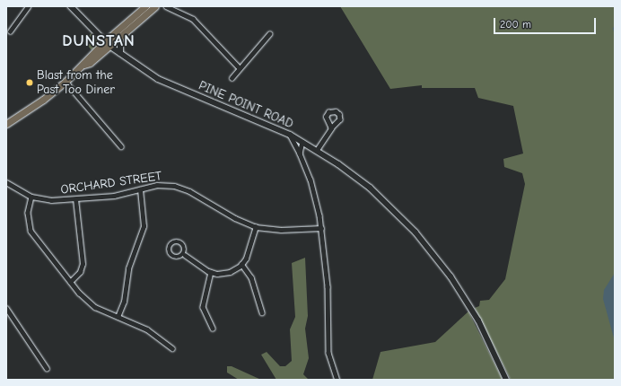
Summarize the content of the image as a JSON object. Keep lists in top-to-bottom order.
{
  "streets": {
    "main road": ["PINE POINT ROAD"],
    "street": ["ORCHARD STREET"]
  },
  "districts": ["DUNSTAN"],
  "places": ["Blast from the Past Too Diner"],
  "scale_bar": "200 m"
}
